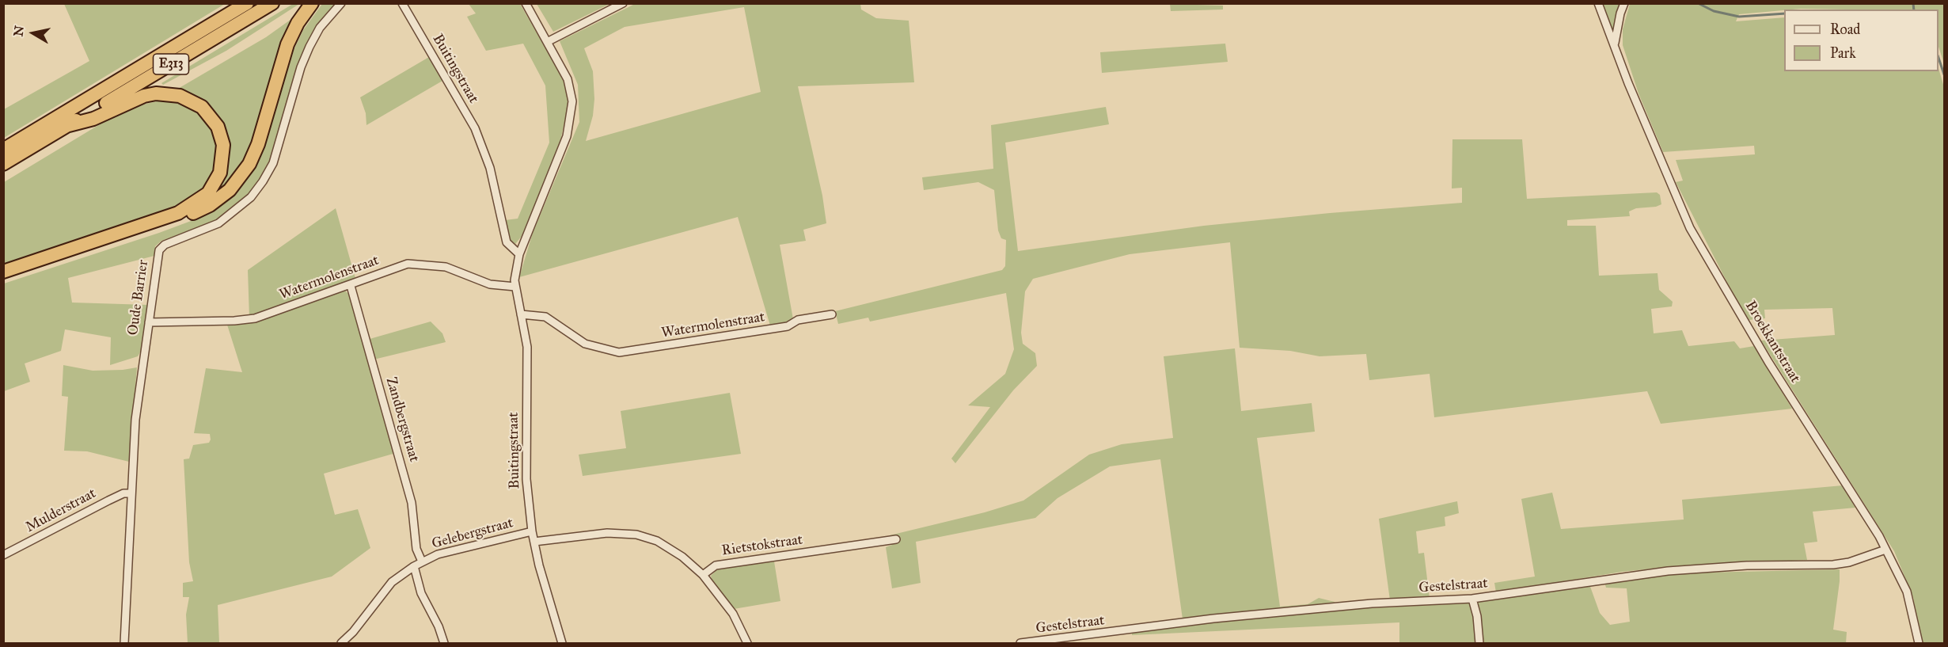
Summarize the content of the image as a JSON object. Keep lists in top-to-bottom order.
{
  "streets": {
    "highway": ["E313"],
    "street": [
      "Buitingstraat",
      "Watermolenstraat",
      "Oude Barrier",
      "Broekkantstraat",
      "Zandbergstraat",
      "Mulderstraat",
      "Gelebergstraat",
      "Rietstokstraat",
      "Gestelstraat"
    ]
  },
  "crossings": [
    ["Buitingstraat", "Watermolenstraat"],
    ["Buitingstraat", "Gelebergstraat"],
    ["Watermolenstraat", "Oude Barrier"],
    ["Watermolenstraat", "Zandbergstraat"],
    ["Oude Barrier", "Mulderstraat"],
    ["Broekkantstraat", "Gestelstraat"],
    ["Zandbergstraat", "Gelebergstraat"]
  ],
  "legend": ["Road", "Park"],
  "north": "left"
}
